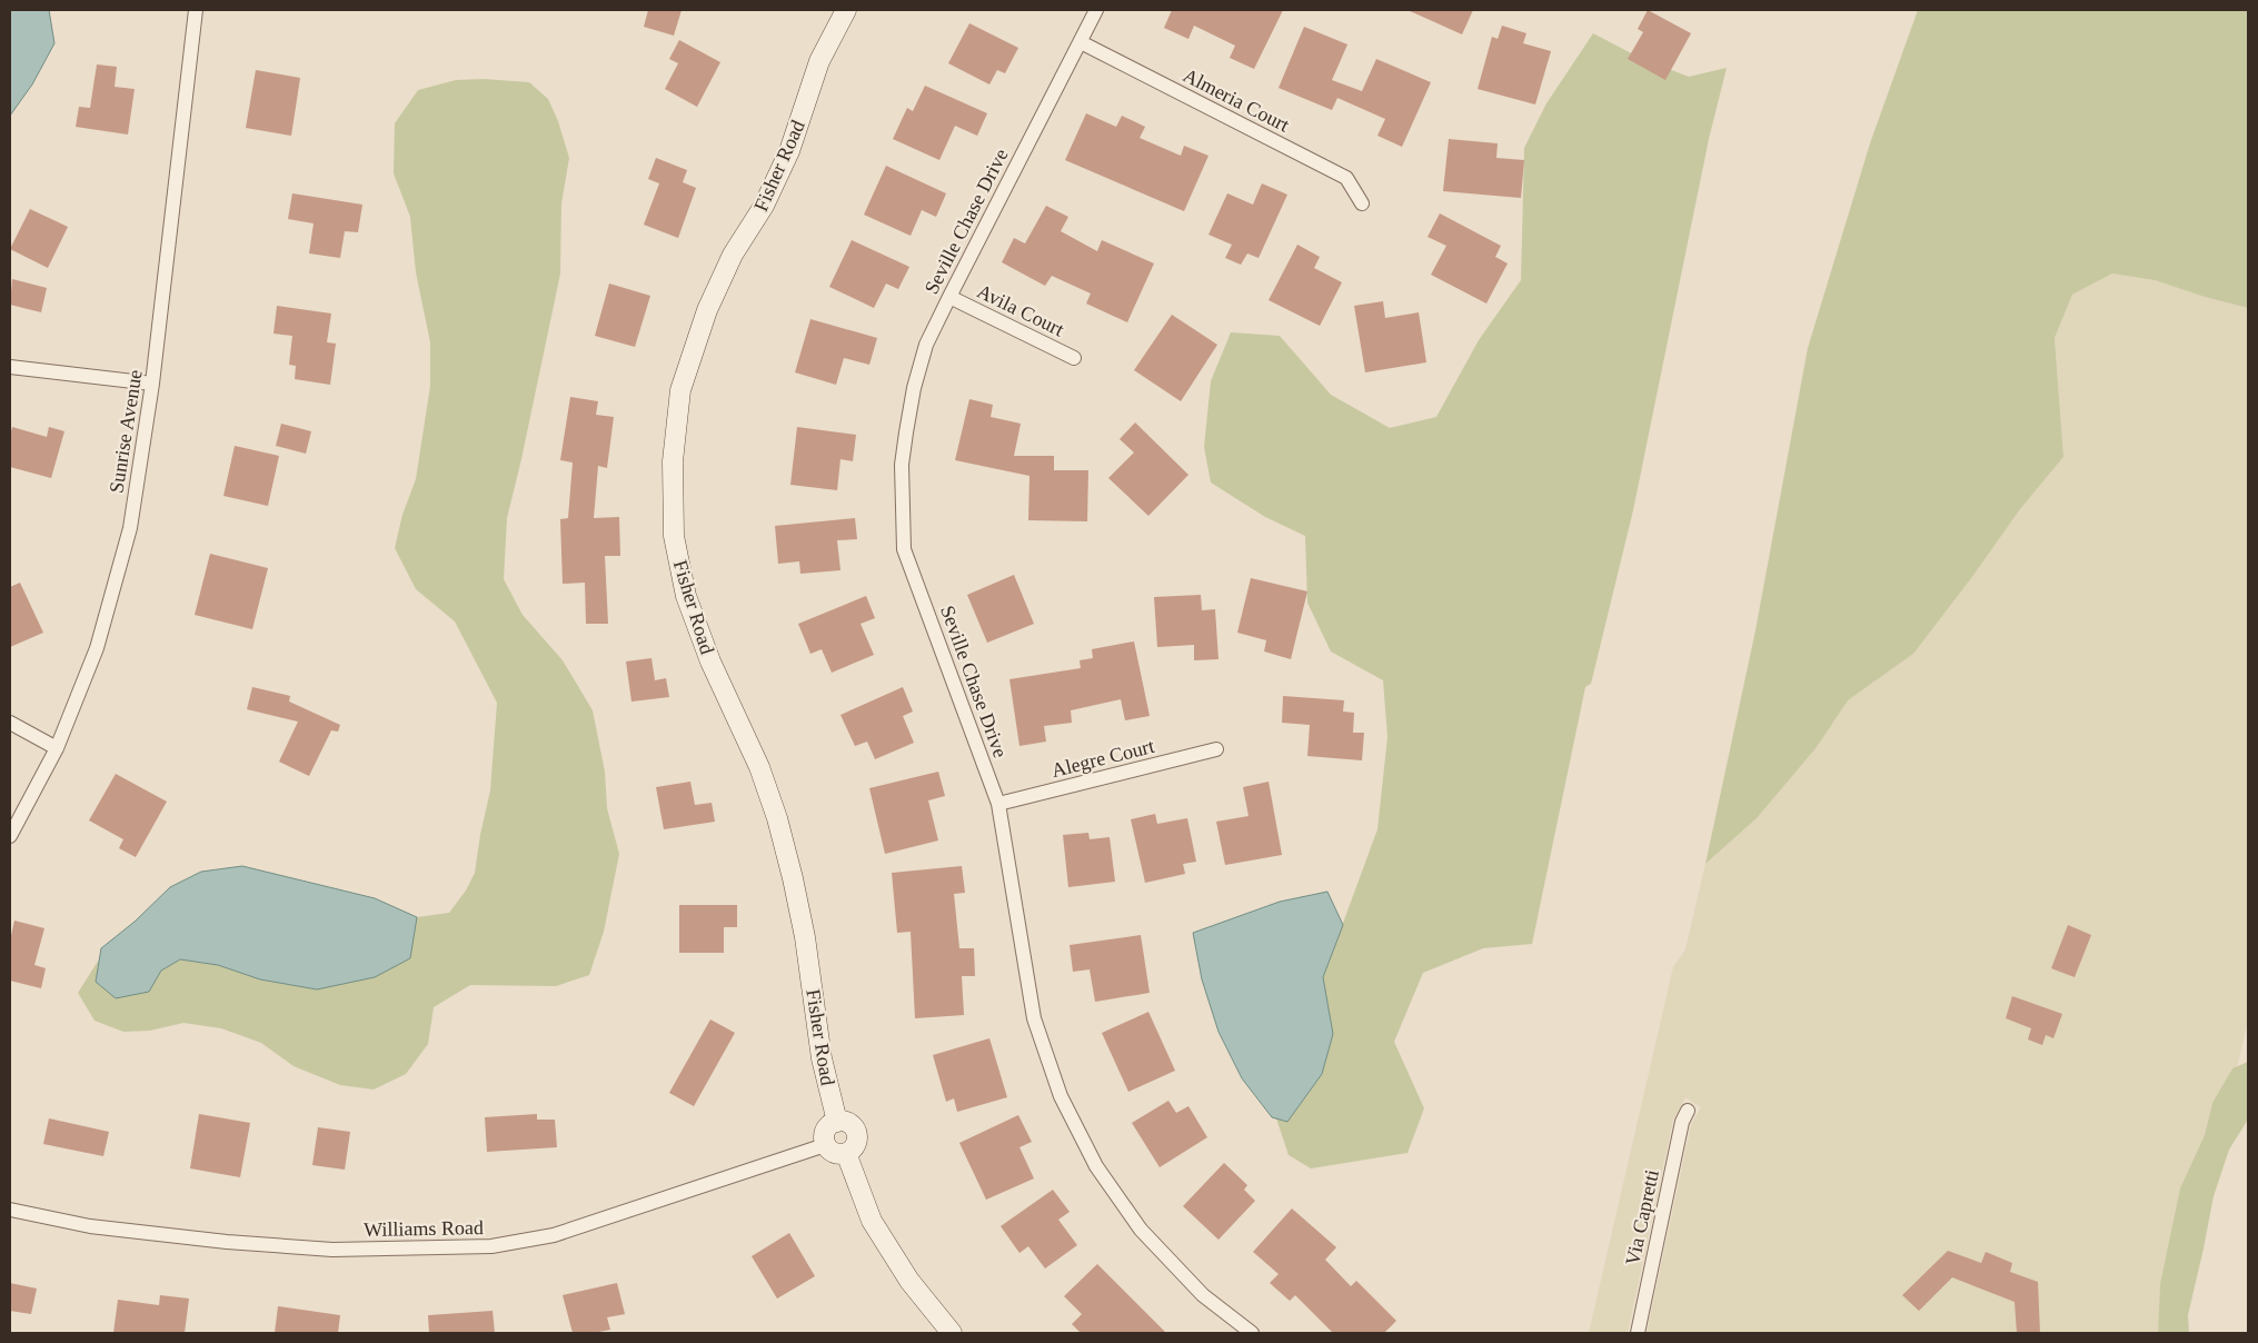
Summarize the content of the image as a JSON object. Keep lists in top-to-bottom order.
{
  "streets": {
    "street": [
      "Almeria Court",
      "Fisher Road",
      "Seville Chase Drive",
      "Avila Court",
      "Sunrise Avenue",
      "Alegre Court",
      "Via Capretti",
      "Williams Road"
    ]
  },
  "crossings": [
    ["Almeria Court", "Seville Chase Drive"],
    ["Fisher Road", "Williams Road"],
    ["Seville Chase Drive", "Avila Court"],
    ["Seville Chase Drive", "Alegre Court"]
  ]
}
